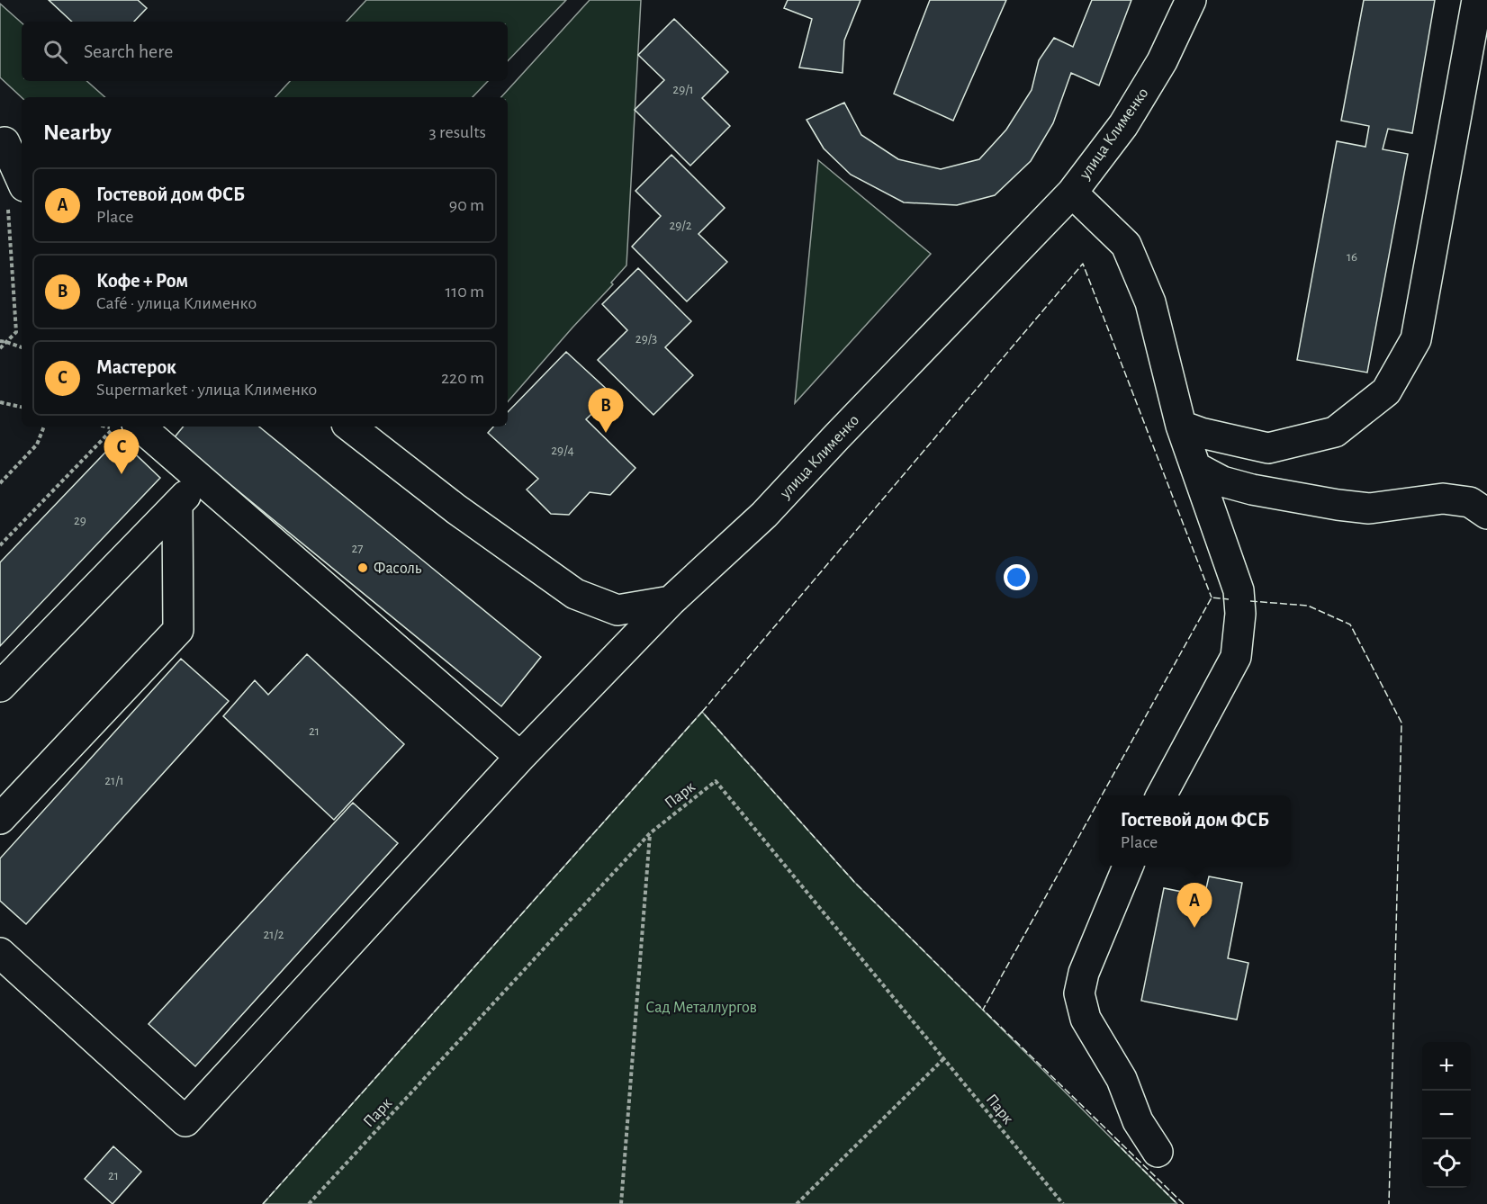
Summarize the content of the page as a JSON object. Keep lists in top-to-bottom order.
{
  "streets": {
    "street": ["улица Клименко"],
    "path": ["Парк"]
  },
  "parks": ["Сад Металлургов"],
  "places": ["Фасоль"],
  "house_numbers": [
    "29/1",
    "29/2",
    "16",
    "29/3",
    "29/4",
    "29",
    "27",
    "21",
    "21/1",
    "21/2",
    "21"
  ],
  "page": {
    "search": "Search here",
    "heading": ["Nearby", "3 results"],
    "list": [
      {
        "mark": "A",
        "name": "Гостевой дом ФСБ",
        "note": "Place",
        "value": "90 m"
      },
      {
        "mark": "B",
        "name": "Кофе + Ром",
        "note": "Café · улица Клименко",
        "value": "110 m"
      },
      {
        "mark": "C",
        "name": "Мастерок",
        "note": "Supermarket · улица Клименко",
        "value": "220 m"
      }
    ],
    "pins": ["B", "C", "A"],
    "popup": ["Гостевой дом ФСБ", "Place"],
    "map_buttons": ["+", "−"]
  }
}
